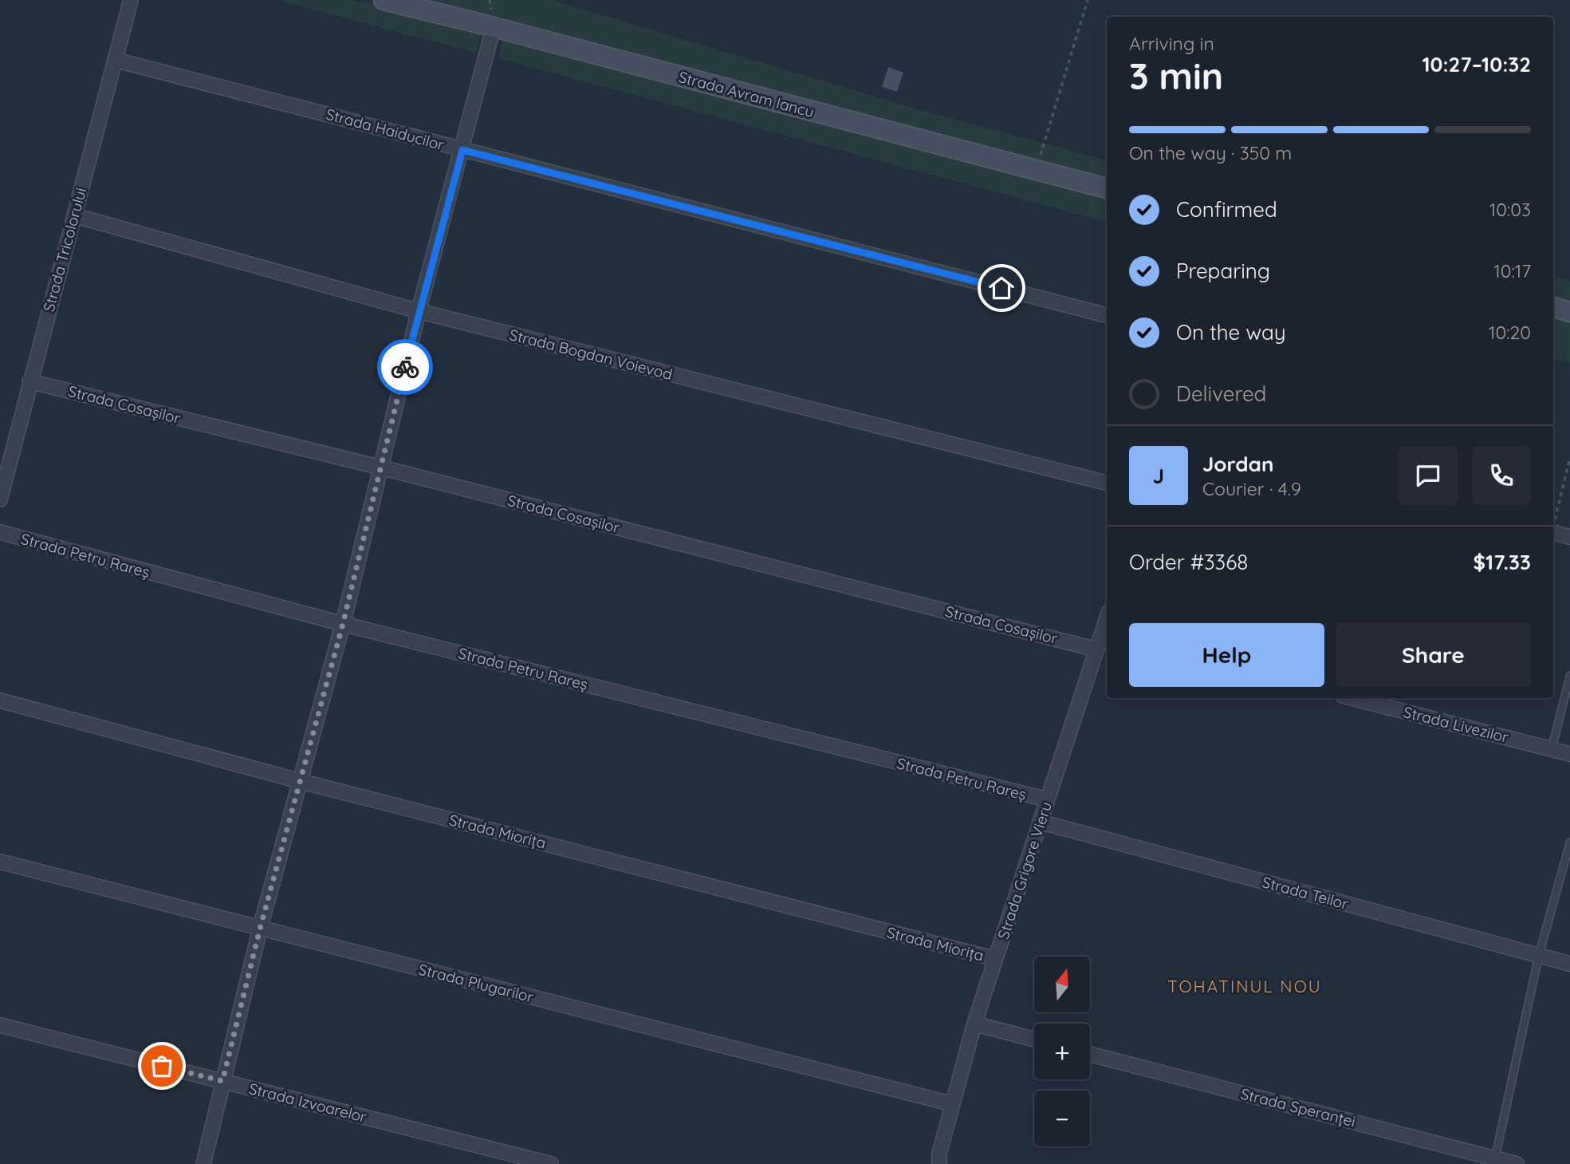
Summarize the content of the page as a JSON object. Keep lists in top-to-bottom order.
{
  "streets": {
    "street": [
      "Strada Avram Iancu",
      "Strada Haiducilor",
      "Strada Tricolorului",
      "Strada Bogdan Voievod",
      "Strada Cosașilor",
      "Strada Petru Rareș",
      "Strada Livezilor",
      "Strada Miorița",
      "Strada Grigore Vieru",
      "Strada Teilor",
      "Strada Plugarilor",
      "Strada Izvoarelor",
      "Strada Speranței"
    ]
  },
  "crossings": [
    ["Strada Haiducilor", "Strada Tricolorului"],
    ["Strada Tricolorului", "Strada Bogdan Voievod"],
    ["Strada Tricolorului", "Strada Cosașilor"],
    ["Strada Cosașilor", "Strada Grigore Vieru"],
    ["Strada Petru Rareș", "Strada Grigore Vieru"],
    ["Strada Miorița", "Strada Grigore Vieru"],
    ["Strada Grigore Vieru", "Strada Teilor"],
    ["Strada Grigore Vieru", "Strada Plugarilor"]
  ],
  "districts": ["TOHATINUL NOU"],
  "north": "top",
  "page": {
    "heading": ["3 min", "Arriving in", "10:27–10:32"],
    "panel": [
      "Jordan",
      "Courier · 4.9",
      "Order #3368",
      "$17.33"
    ],
    "bar": "On the way · 350 m",
    "list": [
      ["Confirmed", "10:03"],
      ["Preparing", "10:17"],
      ["On the way", "10:20"],
      "Delivered"
    ],
    "round": "J",
    "buttons": ["Help", "Share"],
    "map_buttons": ["+", "−"]
  }
}
